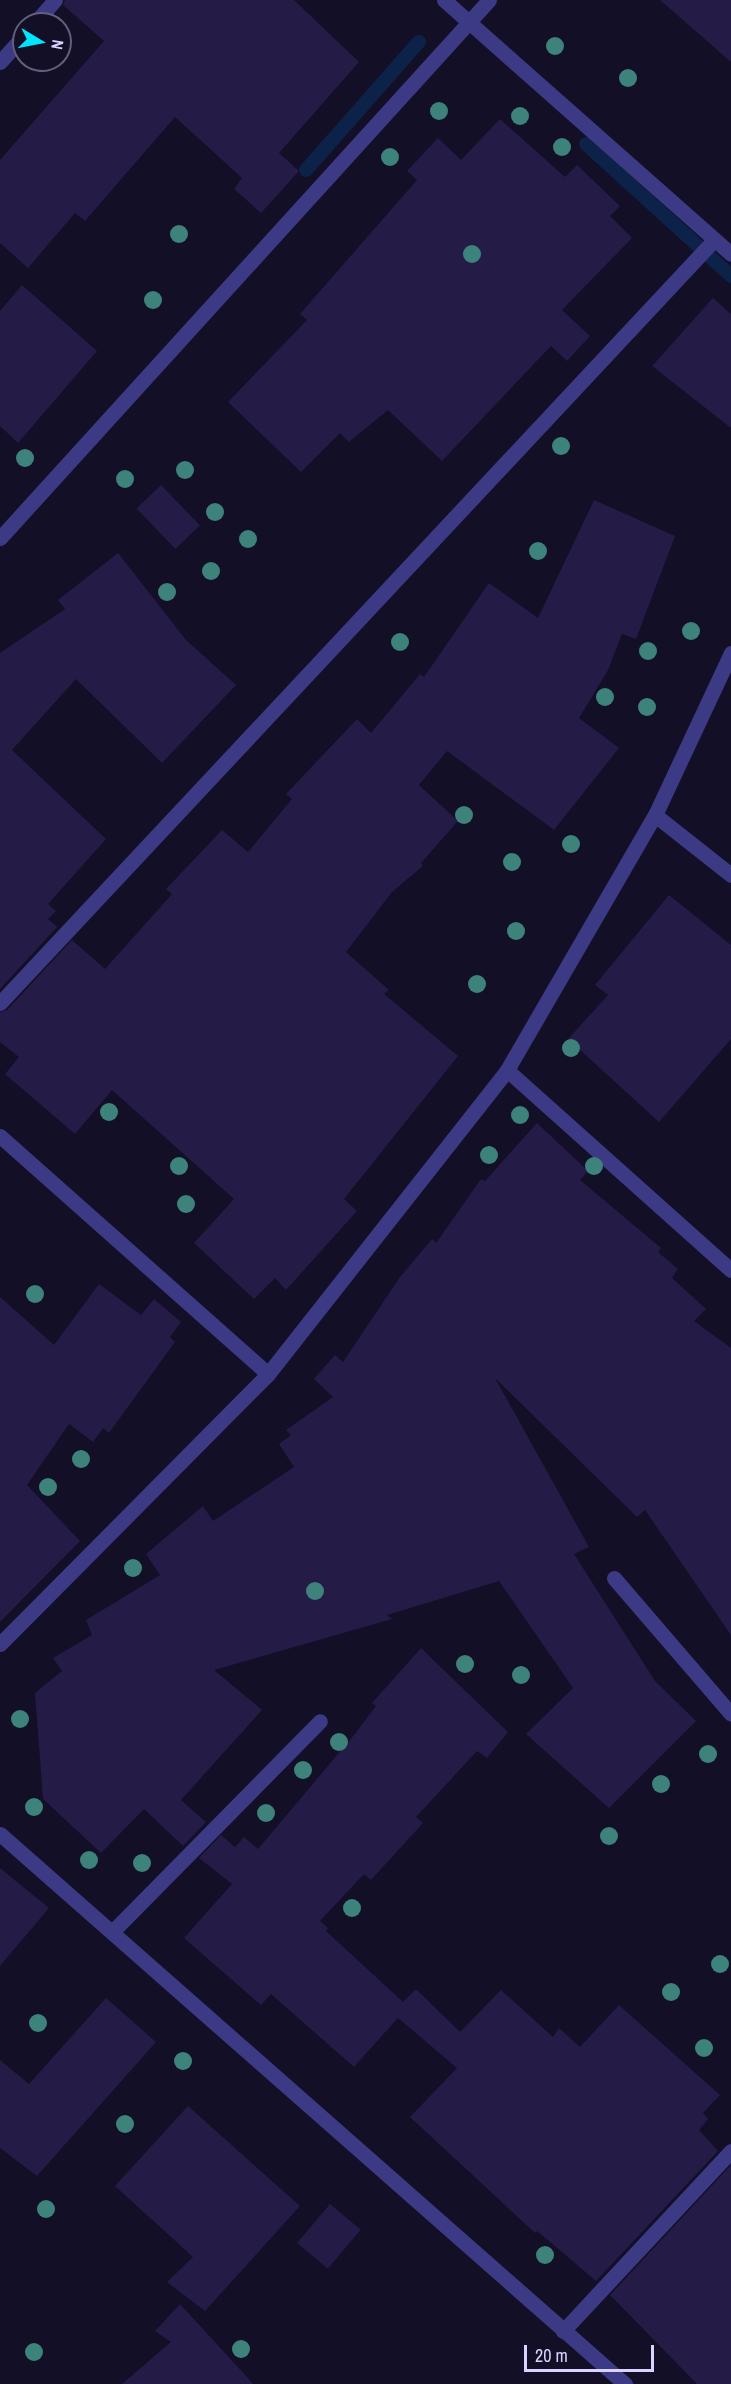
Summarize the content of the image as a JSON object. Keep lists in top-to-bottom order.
{
  "scale_bar": "20 m",
  "north": "right"
}
